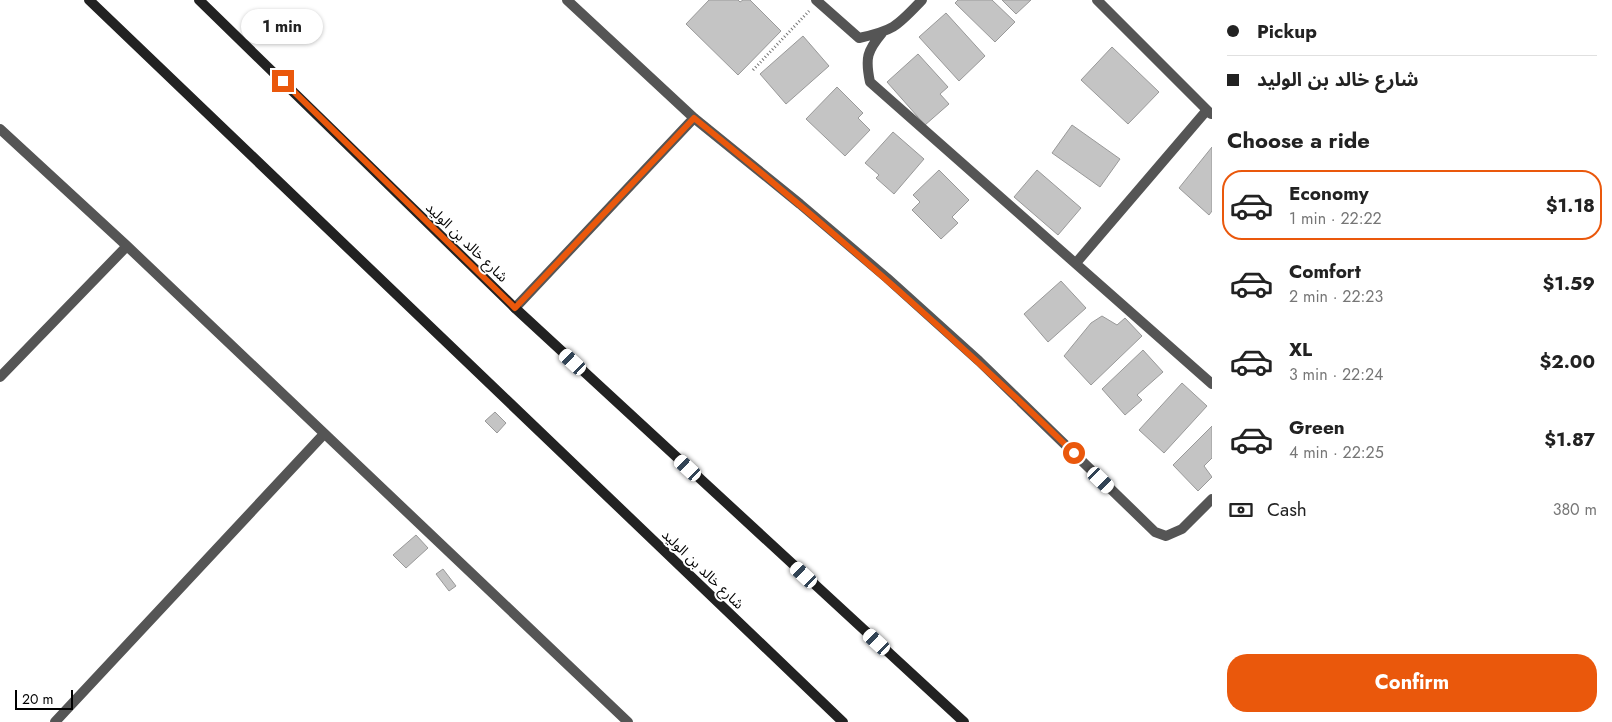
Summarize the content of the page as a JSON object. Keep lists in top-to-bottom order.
{
  "streets": {
    "main road": ["شارع خالد بن الوليد"]
  },
  "scale_bar": "20 m",
  "page": {
    "banner": ["Pickup", "شارع خالد بن الوليد"],
    "bubble": "1 min",
    "heading": "Choose a ride",
    "list": [
      {
        "name": "Economy",
        "note": "1 min · 22:22",
        "value": "$1.18"
      },
      {
        "name": "Comfort",
        "note": "2 min · 22:23",
        "value": "$1.59"
      },
      {
        "name": "XL",
        "note": "3 min · 22:24",
        "value": "$2.00"
      },
      {
        "name": "Green",
        "note": "4 min · 22:25",
        "value": "$1.87"
      }
    ],
    "pay": ["Cash", "380 m"],
    "buttons": "Confirm",
    "scale": "20 m"
  }
}
